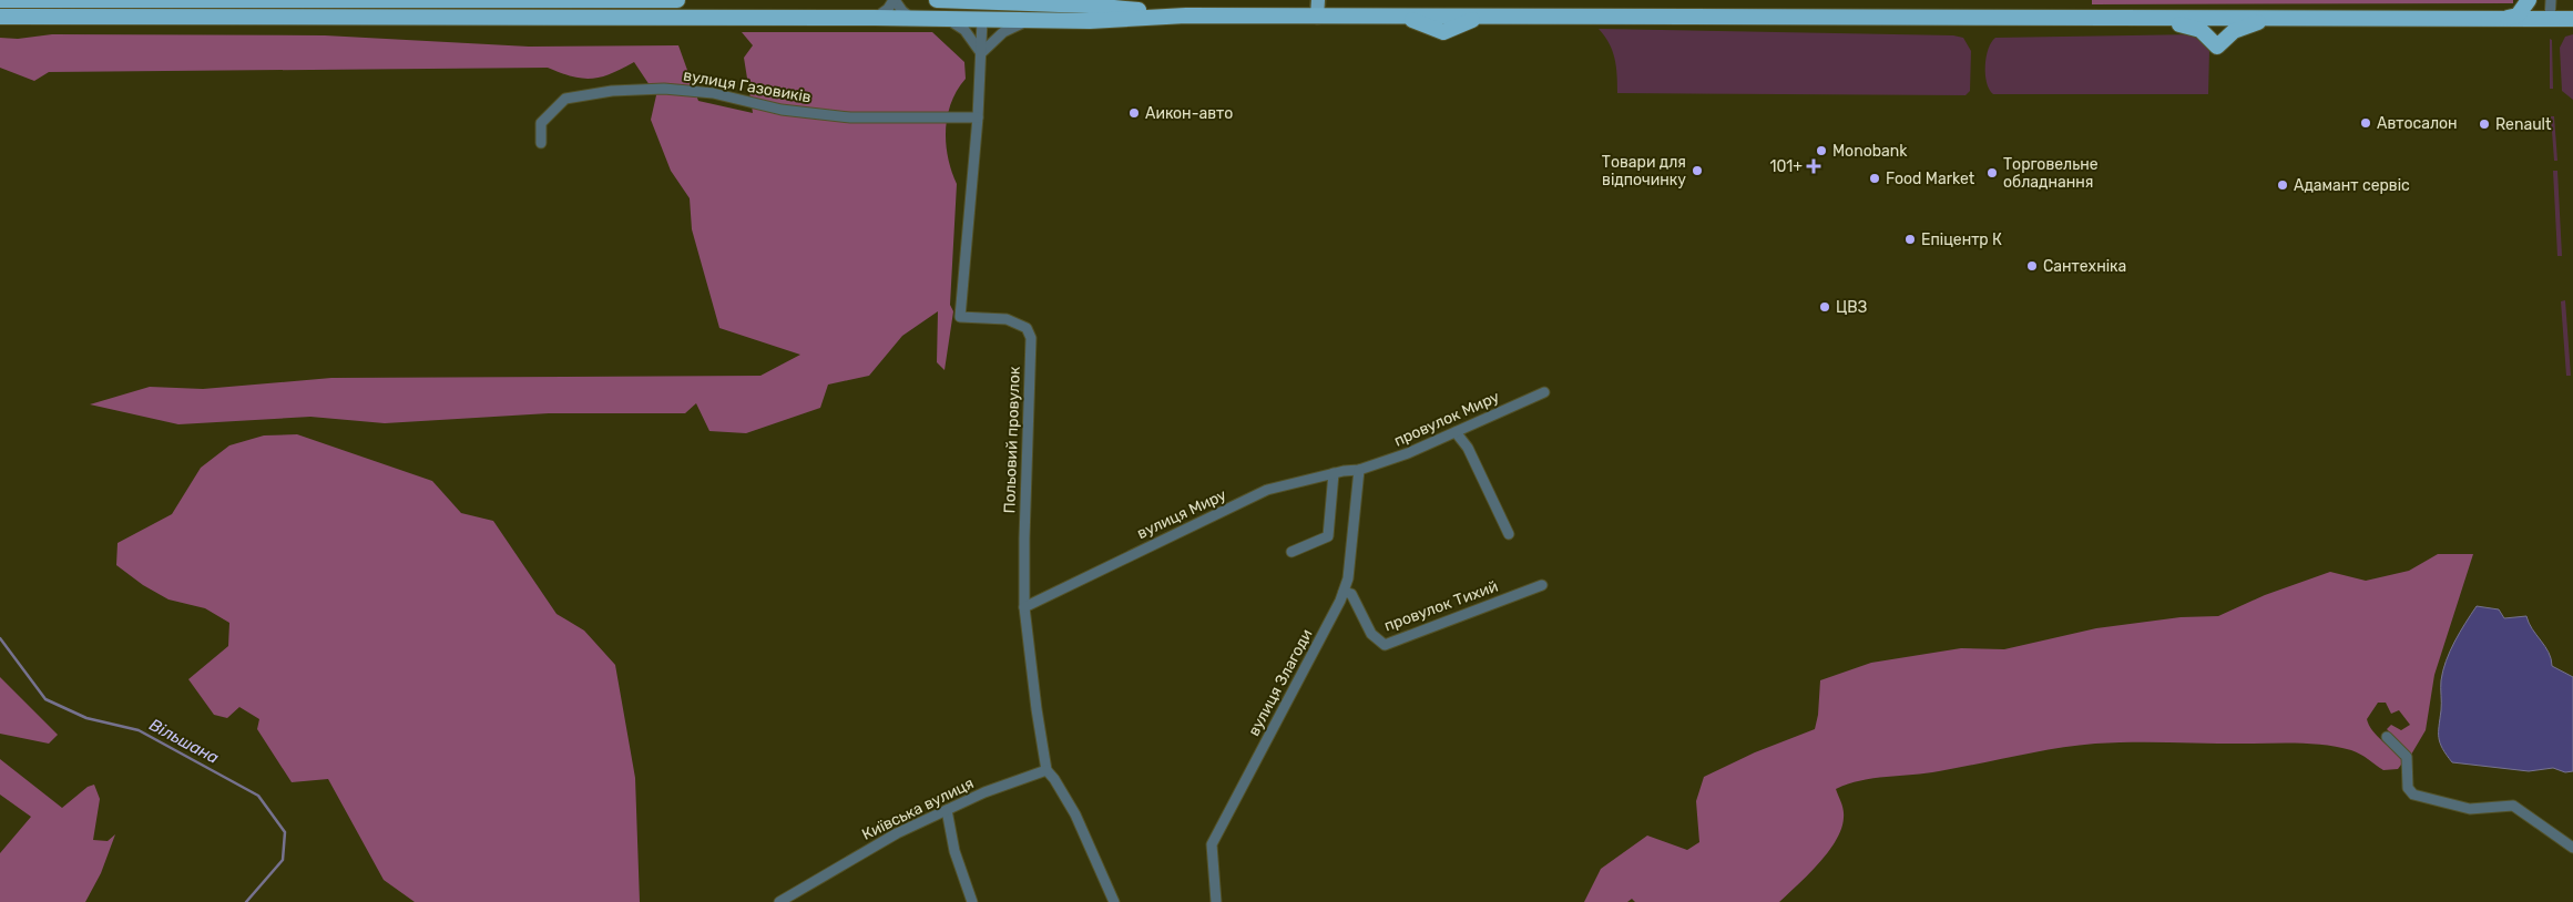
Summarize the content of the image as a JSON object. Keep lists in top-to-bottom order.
{
  "streets": {
    "street": [
      "вулиця Газовиків",
      "провулок Миру",
      "Польовий провулок",
      "вулиця Миру",
      "провулок Тихий",
      "вулиця Злагоди",
      "Київська вулиця"
    ]
  },
  "crossings": [
    ["вулиця Газовиків", "Польовий провулок"],
    ["провулок Миру", "вулиця Миру"],
    ["провулок Миру", "вулиця Злагоди"],
    ["Польовий провулок", "вулиця Миру"],
    ["Польовий провулок", "Київська вулиця"],
    ["вулиця Миру", "вулиця Злагоди"],
    ["провулок Тихий", "вулиця Злагоди"]
  ],
  "water": ["Вільшана"],
  "places": {
    "other": [
      "Аикон-авто",
      "Автосалон",
      "Renault",
      "Monobank",
      "Товари для відпочинку",
      "Торговельне обладнання",
      "Food Market",
      "Адамант сервіс",
      "Епіцентр К",
      "Сантехніка",
      "ЦВЗ"
    ],
    "health": ["101+"]
  }
}
